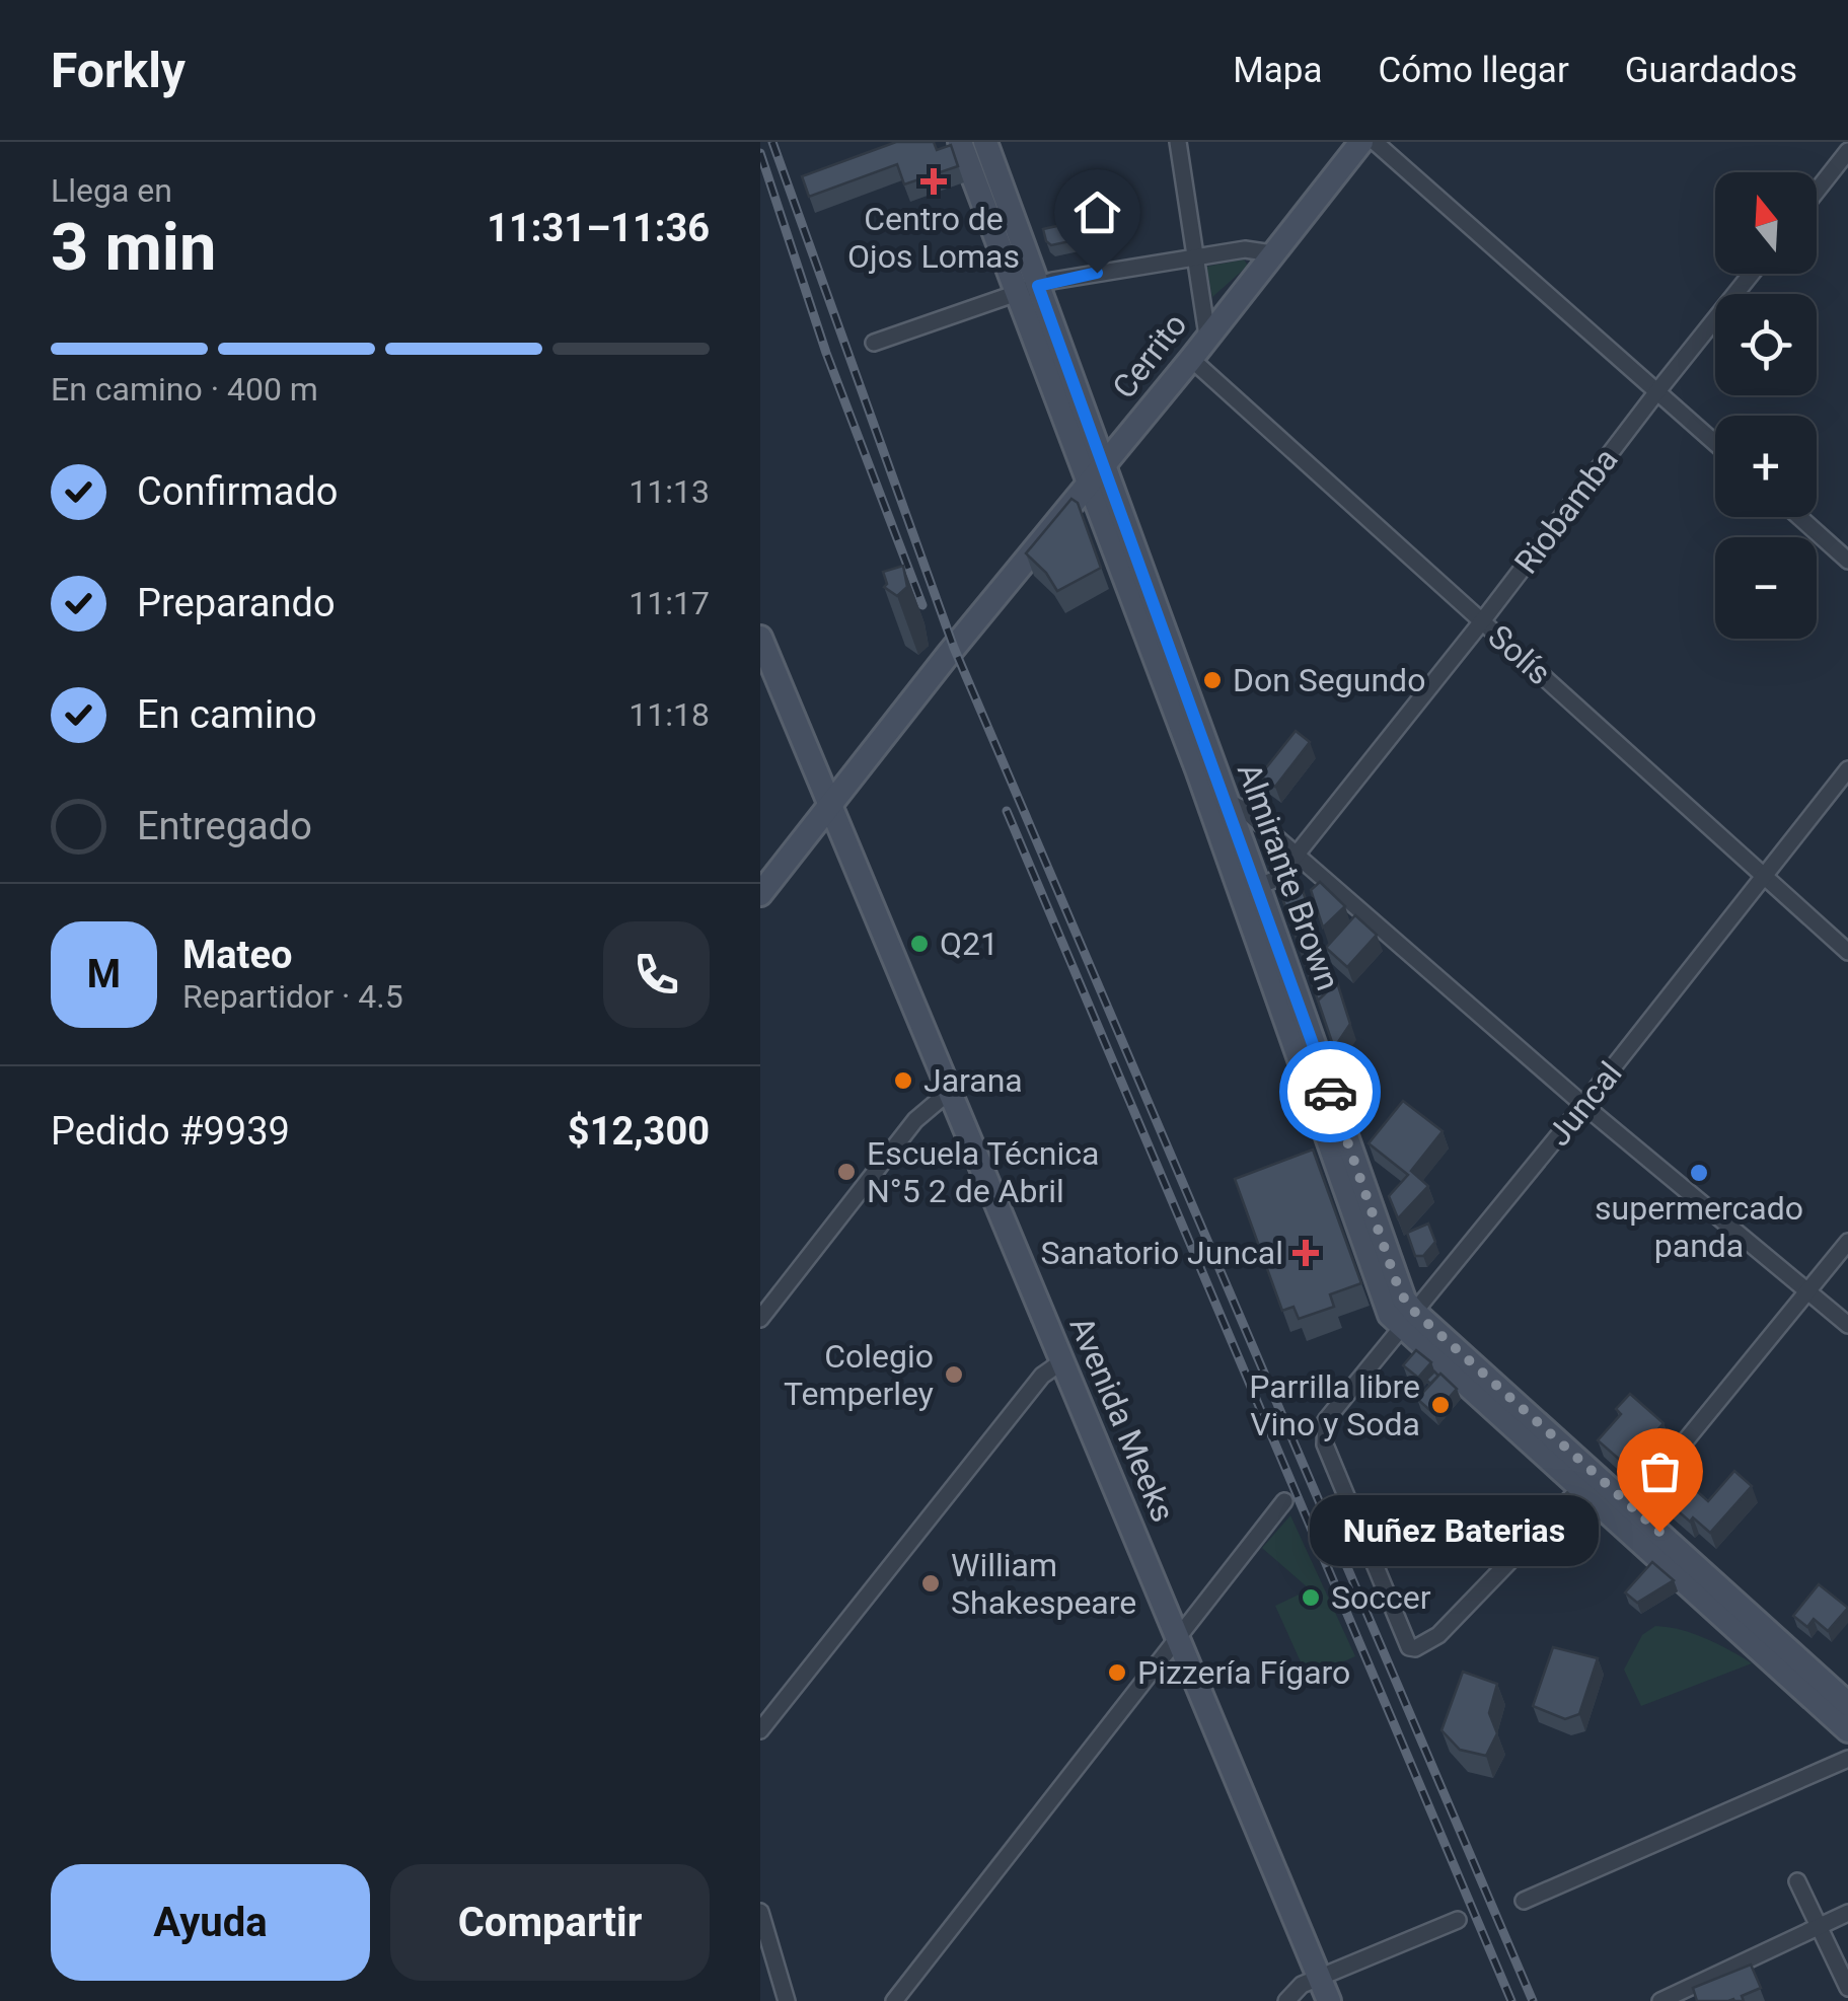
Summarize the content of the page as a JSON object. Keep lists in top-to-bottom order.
{
  "streets": {
    "main road": ["Cerrito", "Almirante Brown", "Avenida Meeks"],
    "street": ["Riobamba", "Solís", "Juncal"]
  },
  "crossings": [
    ["Cerrito", "Solís"],
    ["Cerrito", "Almirante Brown"],
    ["Cerrito", "Avenida Meeks"],
    ["Riobamba", "Solís"],
    ["Riobamba", "Almirante Brown"],
    ["Solís", "Juncal"],
    ["Almirante Brown", "Juncal"]
  ],
  "places": {
    "health": ["Centro de Ojos Lomas", "Sanatorio Juncal"],
    "other": [
      "Don Segundo",
      "Q21",
      "Jarana",
      "Escuela Técnica N°5 2 de Abril",
      "supermercado panda",
      "Colegio Temperley",
      "Parrilla libre Vino y Soda",
      "Nuñez Baterias",
      "William Shakespeare",
      "Soccer",
      "Pizzería Fígaro"
    ]
  },
  "north": "top",
  "page": {
    "header": "Forkly",
    "nav": ["Mapa", "Cómo llegar", "Guardados"],
    "heading": ["3 min", "Llega en", "11:31–11:36"],
    "panel": [
      "Mateo",
      "Repartidor · 4.5",
      "Pedido #9939",
      "$12,300"
    ],
    "map_buttons": ["+", "−"],
    "bar": "En camino · 400 m",
    "list": [
      ["Confirmado", "11:13"],
      ["Preparando", "11:17"],
      ["En camino", "11:18"],
      "Entregado"
    ],
    "round": "M",
    "bubble": "Nuñez Baterias",
    "buttons": ["Ayuda", "Compartir"]
  }
}
